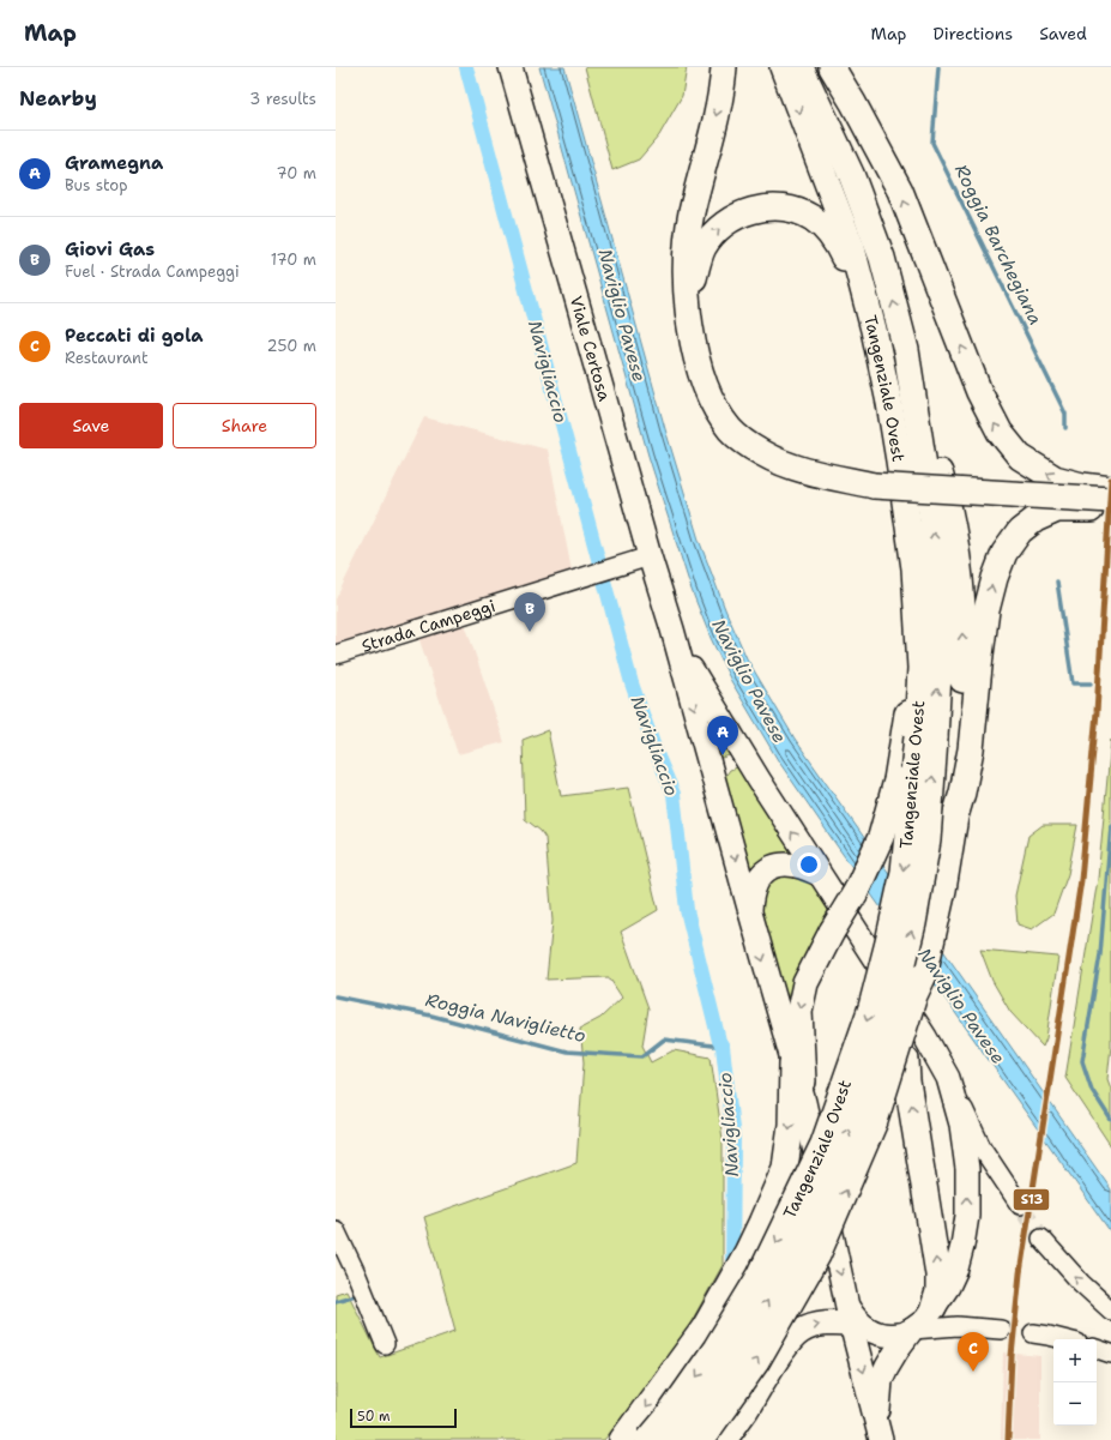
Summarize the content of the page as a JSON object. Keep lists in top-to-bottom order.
{
  "streets": {
    "highway": ["Tangenziale Ovest"],
    "main road": ["Viale Certosa"],
    "street": ["Strada Campeggi"]
  },
  "crossings": [
    ["Viale Certosa", "Strada Campeggi"]
  ],
  "water": [
    "Roggia Barchegiana",
    "Naviglio Pavese",
    "Navigliaccio",
    "Roggia Naviglietto"
  ],
  "lines": ["transit line S13"],
  "scale_bar": "50 m",
  "page": {
    "header": "Map",
    "nav": ["Map", "Directions", "Saved"],
    "heading": ["Nearby", "3 results"],
    "list": [
      {
        "mark": "A",
        "name": "Gramegna",
        "note": "Bus stop",
        "value": "70 m"
      },
      {
        "mark": "B",
        "name": "Giovi Gas",
        "note": "Fuel · Strada Campeggi",
        "value": "170 m"
      },
      {
        "mark": "C",
        "name": "Peccati di gola",
        "note": "Restaurant",
        "value": "250 m"
      }
    ],
    "buttons": ["Save", "Share"],
    "pins": ["B", "A", "C"],
    "map_buttons": ["+", "−"],
    "scale": "50 m"
  }
}
